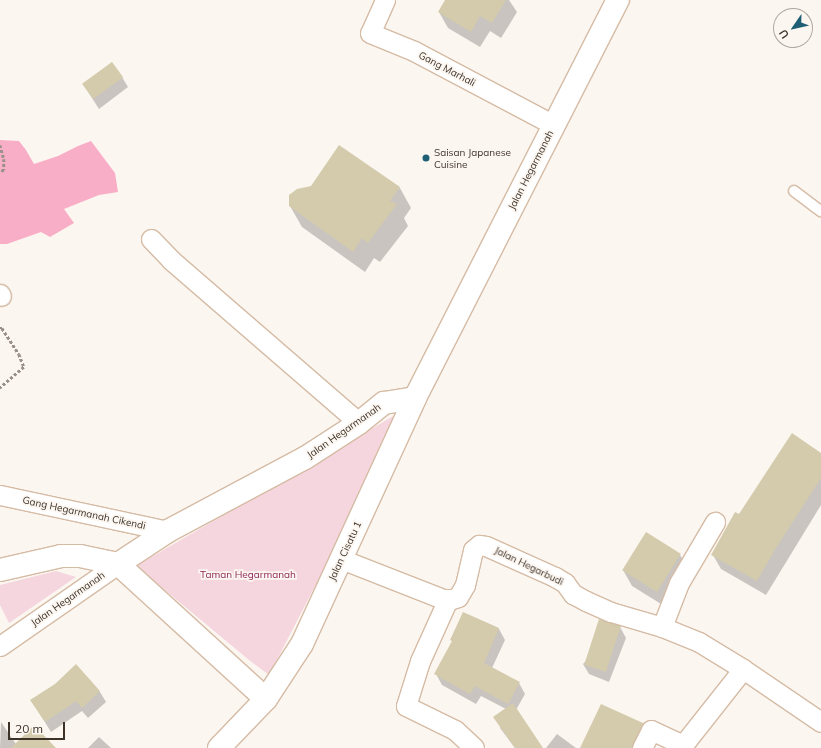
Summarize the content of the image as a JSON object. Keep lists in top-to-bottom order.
{
  "streets": {
    "street": [
      "Gang Marhali",
      "Jalan Hegarmanah",
      "Gang Hegarmanah Cikendi",
      "Jalan Cisatu 1",
      "Jalan Hegarbudi"
    ]
  },
  "crossings": [
    ["Gang Marhali", "Jalan Hegarmanah"],
    ["Jalan Hegarmanah", "Gang Hegarmanah Cikendi"],
    ["Jalan Hegarmanah", "Jalan Cisatu 1"]
  ],
  "parks": ["Taman Hegarmanah"],
  "places": ["Saisan Japanese Cuisine"],
  "scale_bar": "20 m",
  "north": "bottom left"
}
